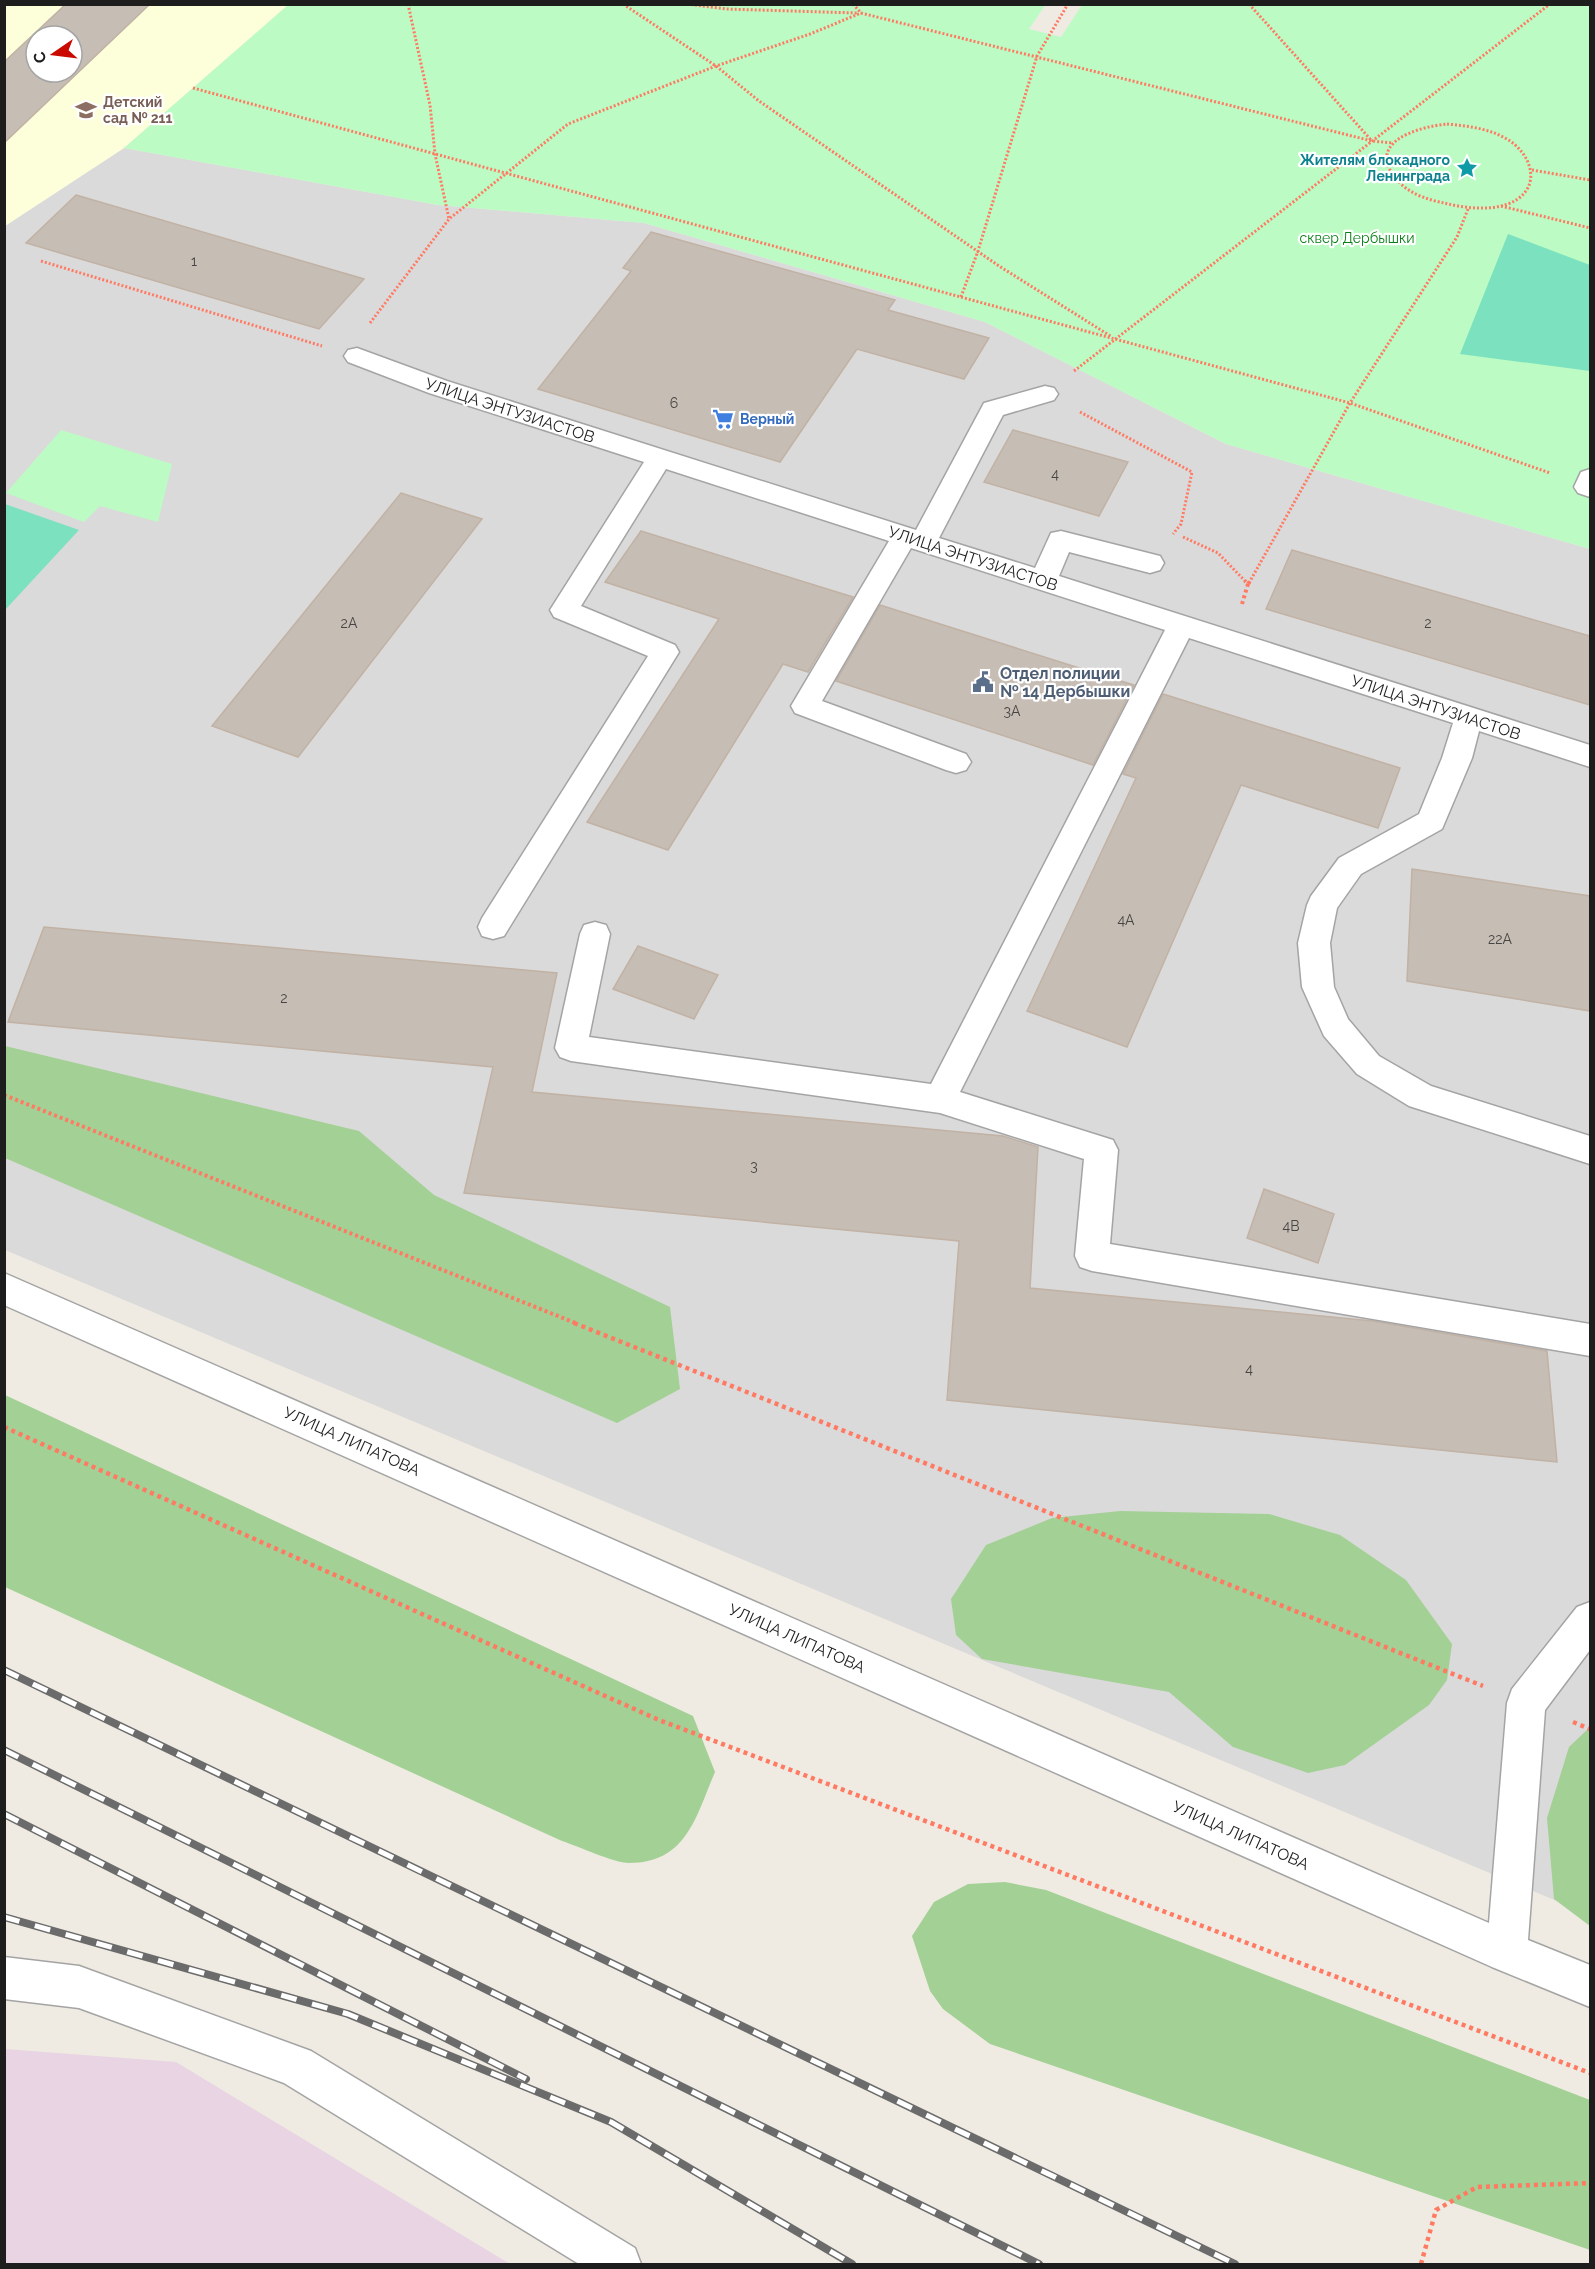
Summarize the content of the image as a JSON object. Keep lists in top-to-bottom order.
{
  "streets": {
    "street": ["УЛИЦА ЭНТУЗИАСТОВ", "УЛИЦА ЛИПАТОВА"]
  },
  "parks": ["сквер Дербышки"],
  "places": {
    "school or university": ["Детский сад № 211"],
    "place": ["Жителям блокадного Ленинграда"],
    "supermarket": ["Верный"],
    "public building": ["Отдел полиции № 14 Дербышки"]
  },
  "house_numbers": [
    "1",
    "6",
    "4",
    "2А",
    "2",
    "3А",
    "4А",
    "22А",
    "2",
    "3",
    "4В",
    "4"
  ],
  "north": "left"
}
